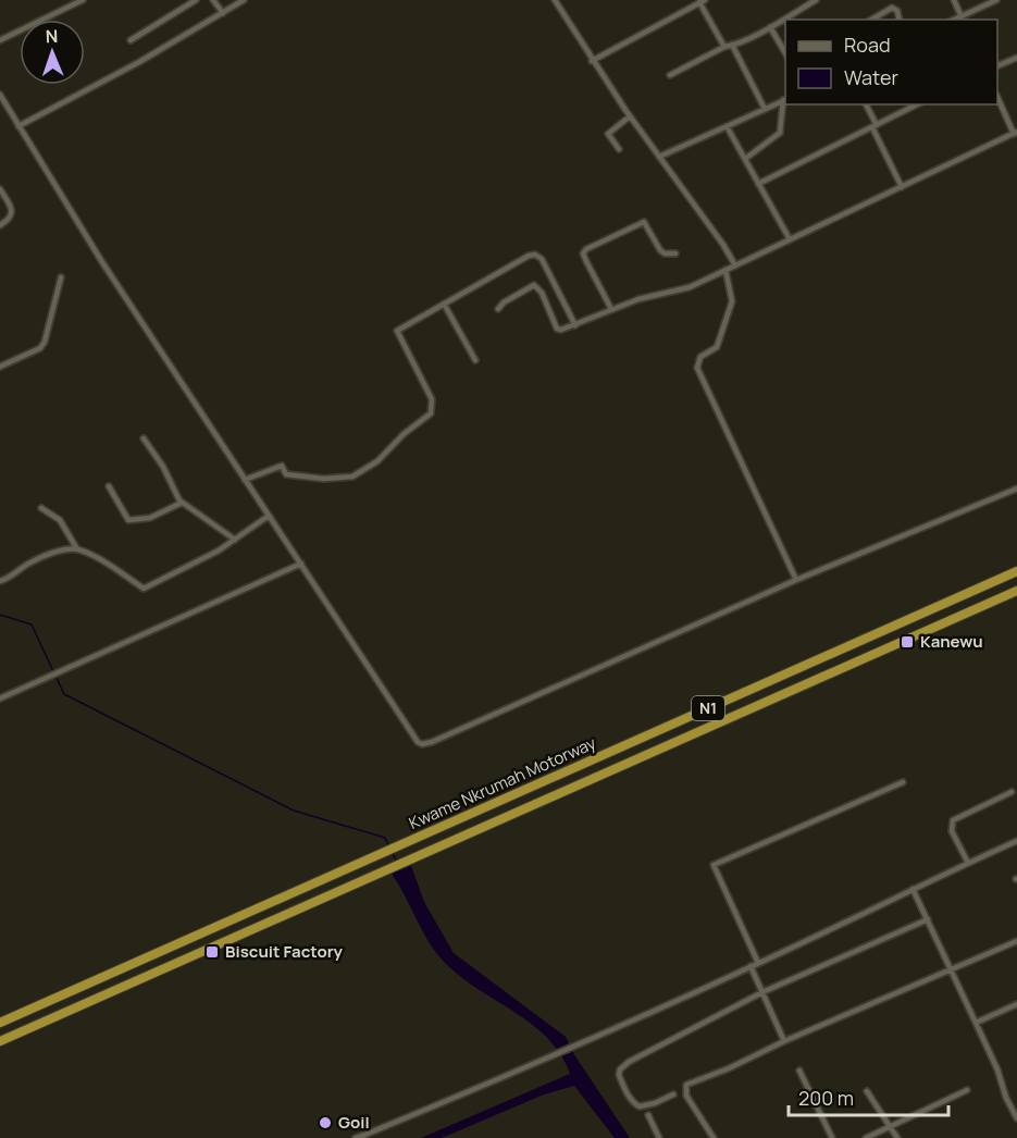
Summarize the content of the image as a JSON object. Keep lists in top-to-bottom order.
{
  "streets": {
    "highway": ["N1", "Kwame Nkrumah Motorway"]
  },
  "places": {
    "transit": ["Kanewu", "Biscuit Factory"],
    "other": ["Goil"]
  },
  "legend": ["Road", "Water"],
  "scale_bar": "200 m",
  "north": "top"
}
